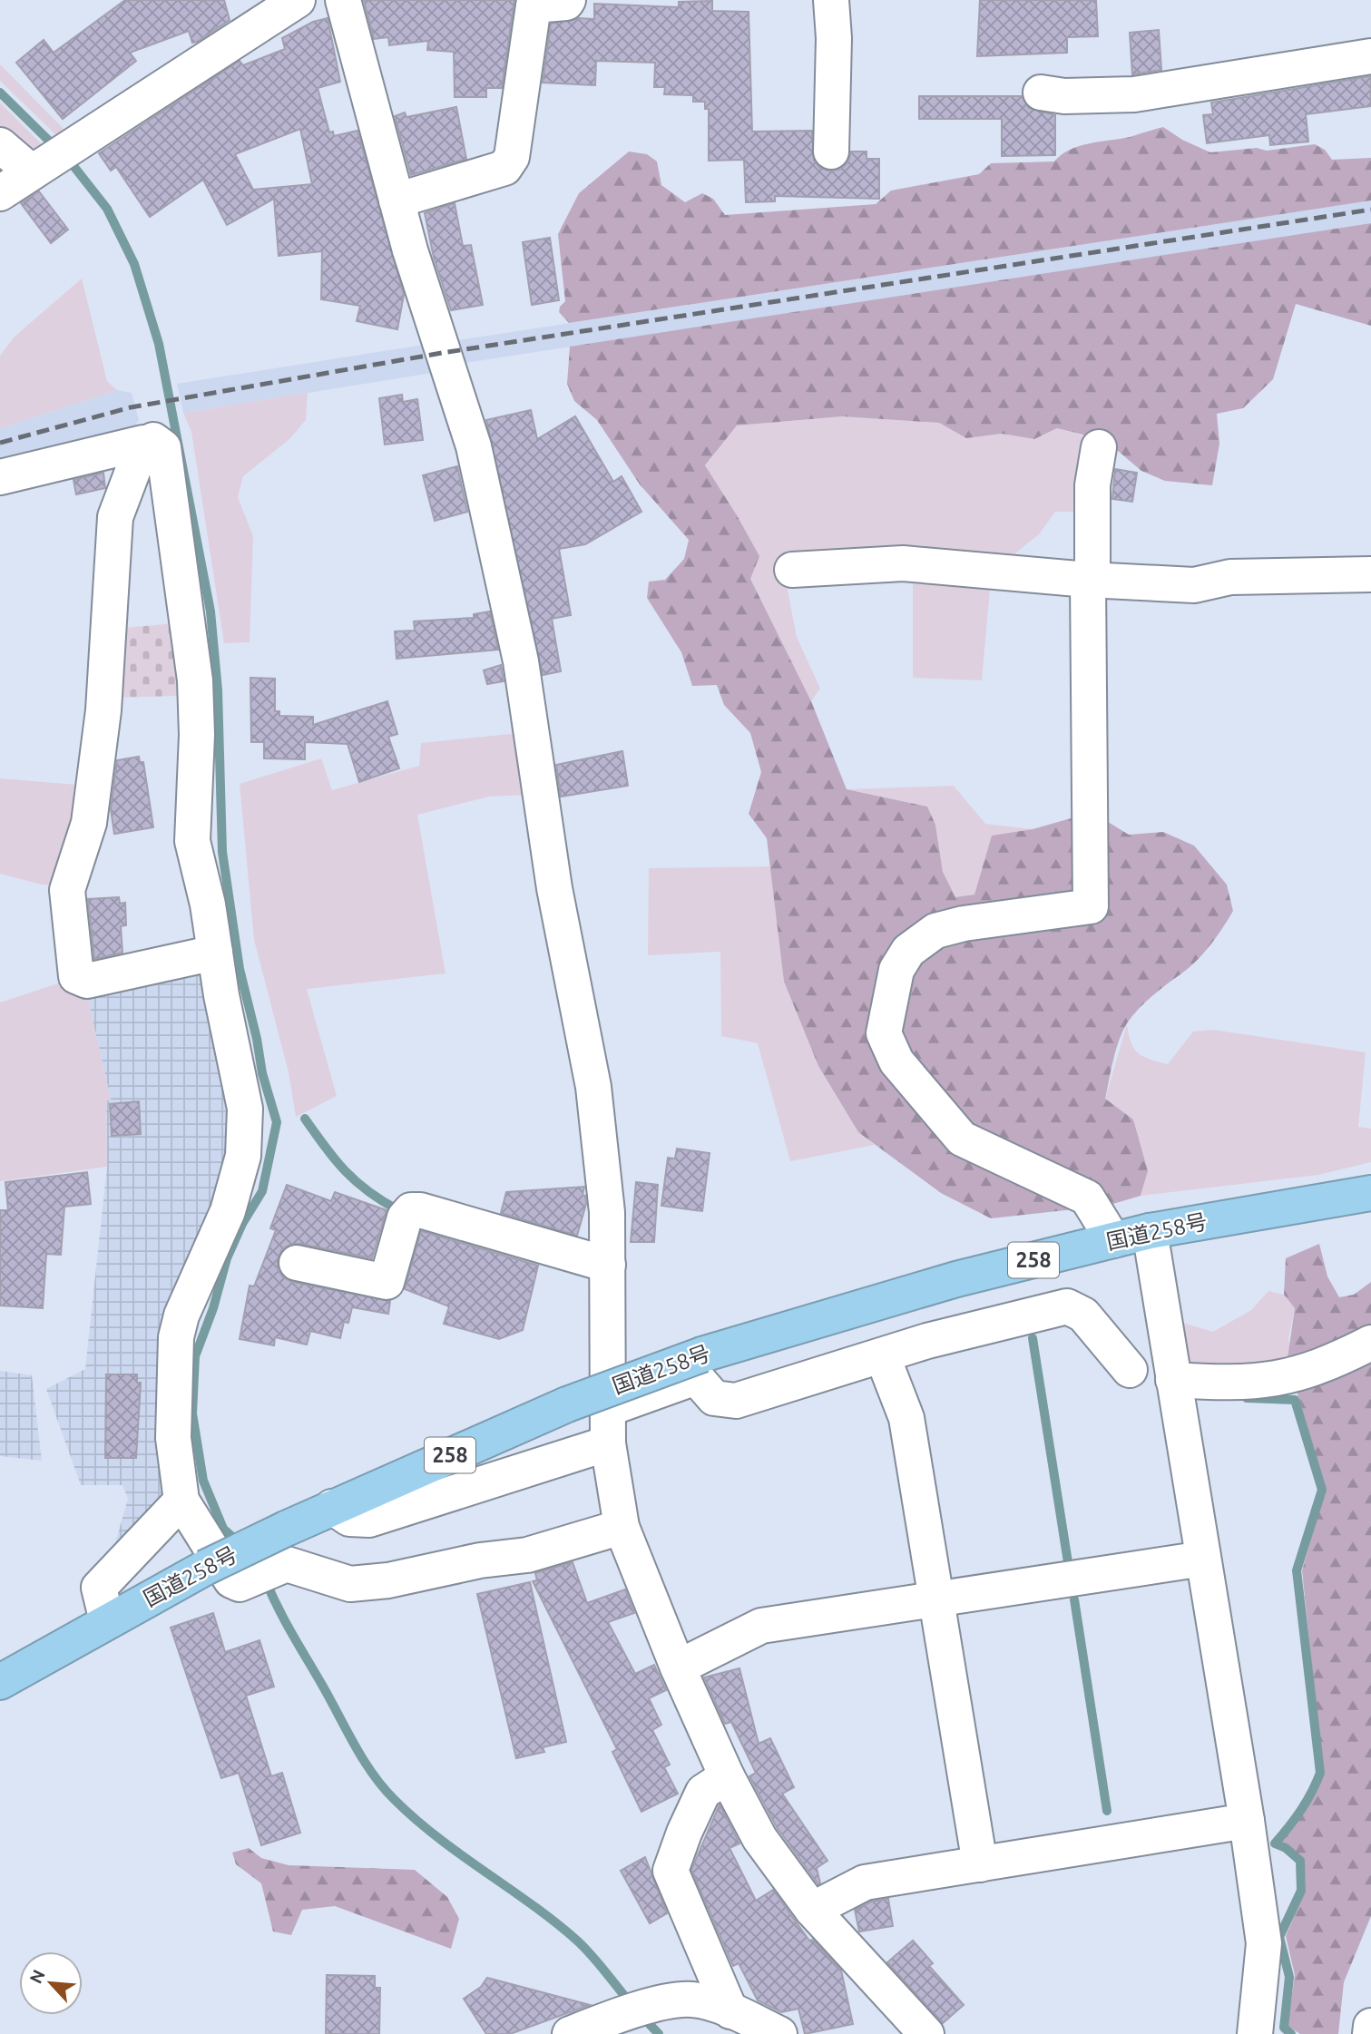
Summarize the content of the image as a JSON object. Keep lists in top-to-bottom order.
{
  "streets": {
    "highway": ["国道258号", "258"]
  },
  "north": "top left"
}
